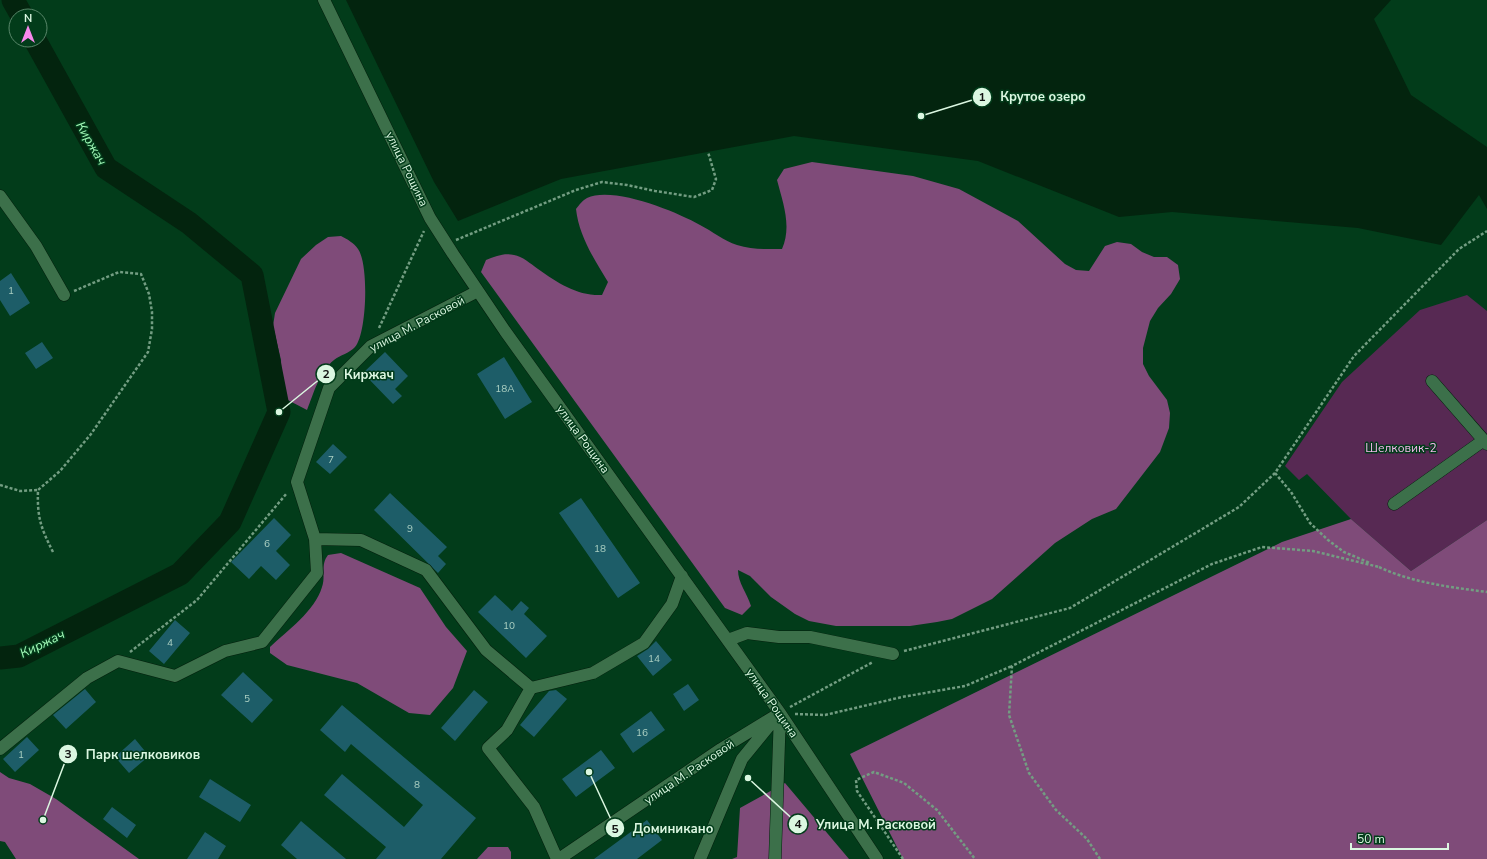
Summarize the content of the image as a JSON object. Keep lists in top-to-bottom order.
{
  "streets": {
    "street": ["улица Рощина", "улица М. Расковой"]
  },
  "crossings": [
    ["улица Рощина", "улица М. Расковой"]
  ],
  "water": ["Киржач"],
  "parks": ["Шелковик-2"],
  "places": [
    "Крутое озеро",
    "Киржач",
    "Доминикано",
    "Улица М. Расковой",
    "Парк шелковиков"
  ],
  "house_numbers": [
    "1",
    "18А",
    "7",
    "9",
    "6",
    "18",
    "10",
    "4",
    "14",
    "5",
    "16",
    "1",
    "8"
  ],
  "scale_bar": "50 m",
  "north": "top"
}
